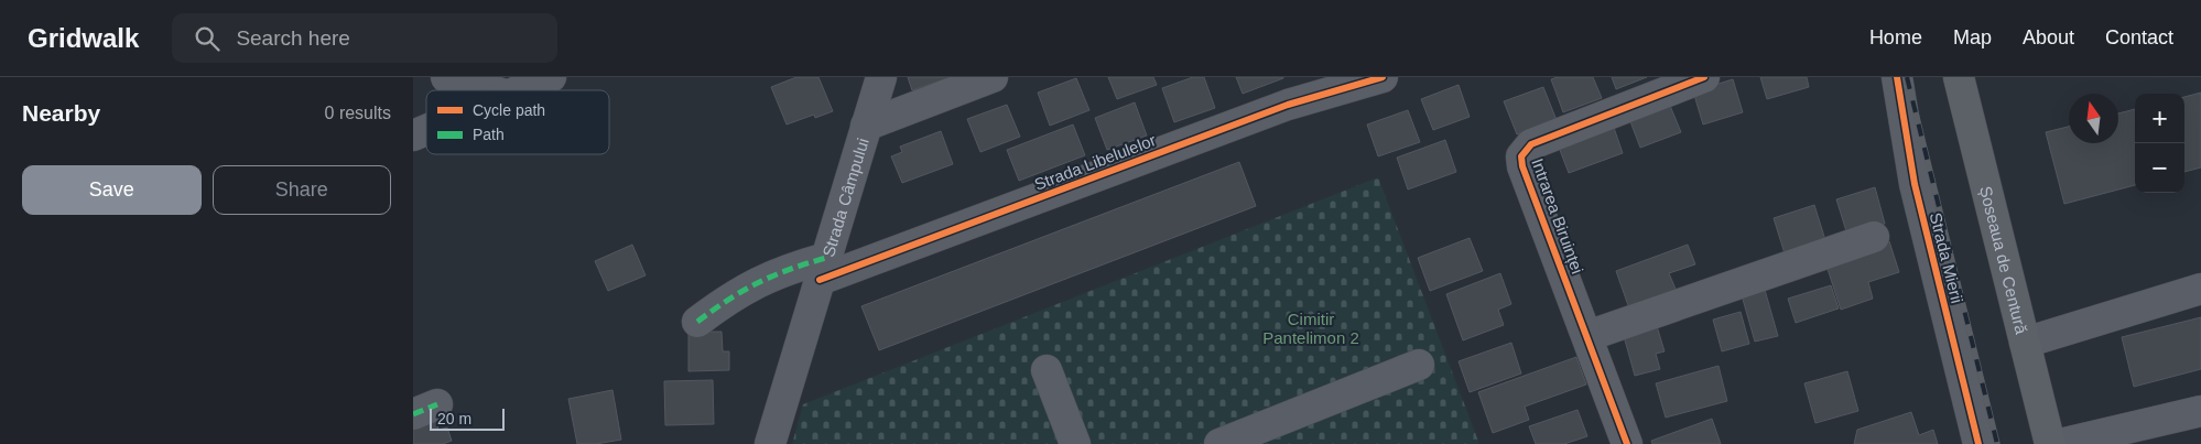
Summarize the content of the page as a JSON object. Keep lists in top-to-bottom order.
{
  "streets": {
    "main road": ["Șoseaua de Centură"],
    "street": [
      "Strada Libelulelor",
      "Strada Câmpului",
      "Intrarea Biruinței",
      "Strada Mierii"
    ]
  },
  "crossings": [
    ["Strada Libelulelor", "Strada Câmpului"]
  ],
  "parks": ["Cimitir Pantelimon 2"],
  "legend": ["Cycle path", "Path"],
  "scale_bar": "20 m",
  "north": "top",
  "page": {
    "header": "Gridwalk",
    "search": "Search here",
    "nav": [
      "Home",
      "Map",
      "About",
      "Contact"
    ],
    "heading": ["Nearby", "0 results"],
    "map_buttons": ["+", "−"],
    "buttons": ["Save", "Share"],
    "scale": "20 m"
  }
}
